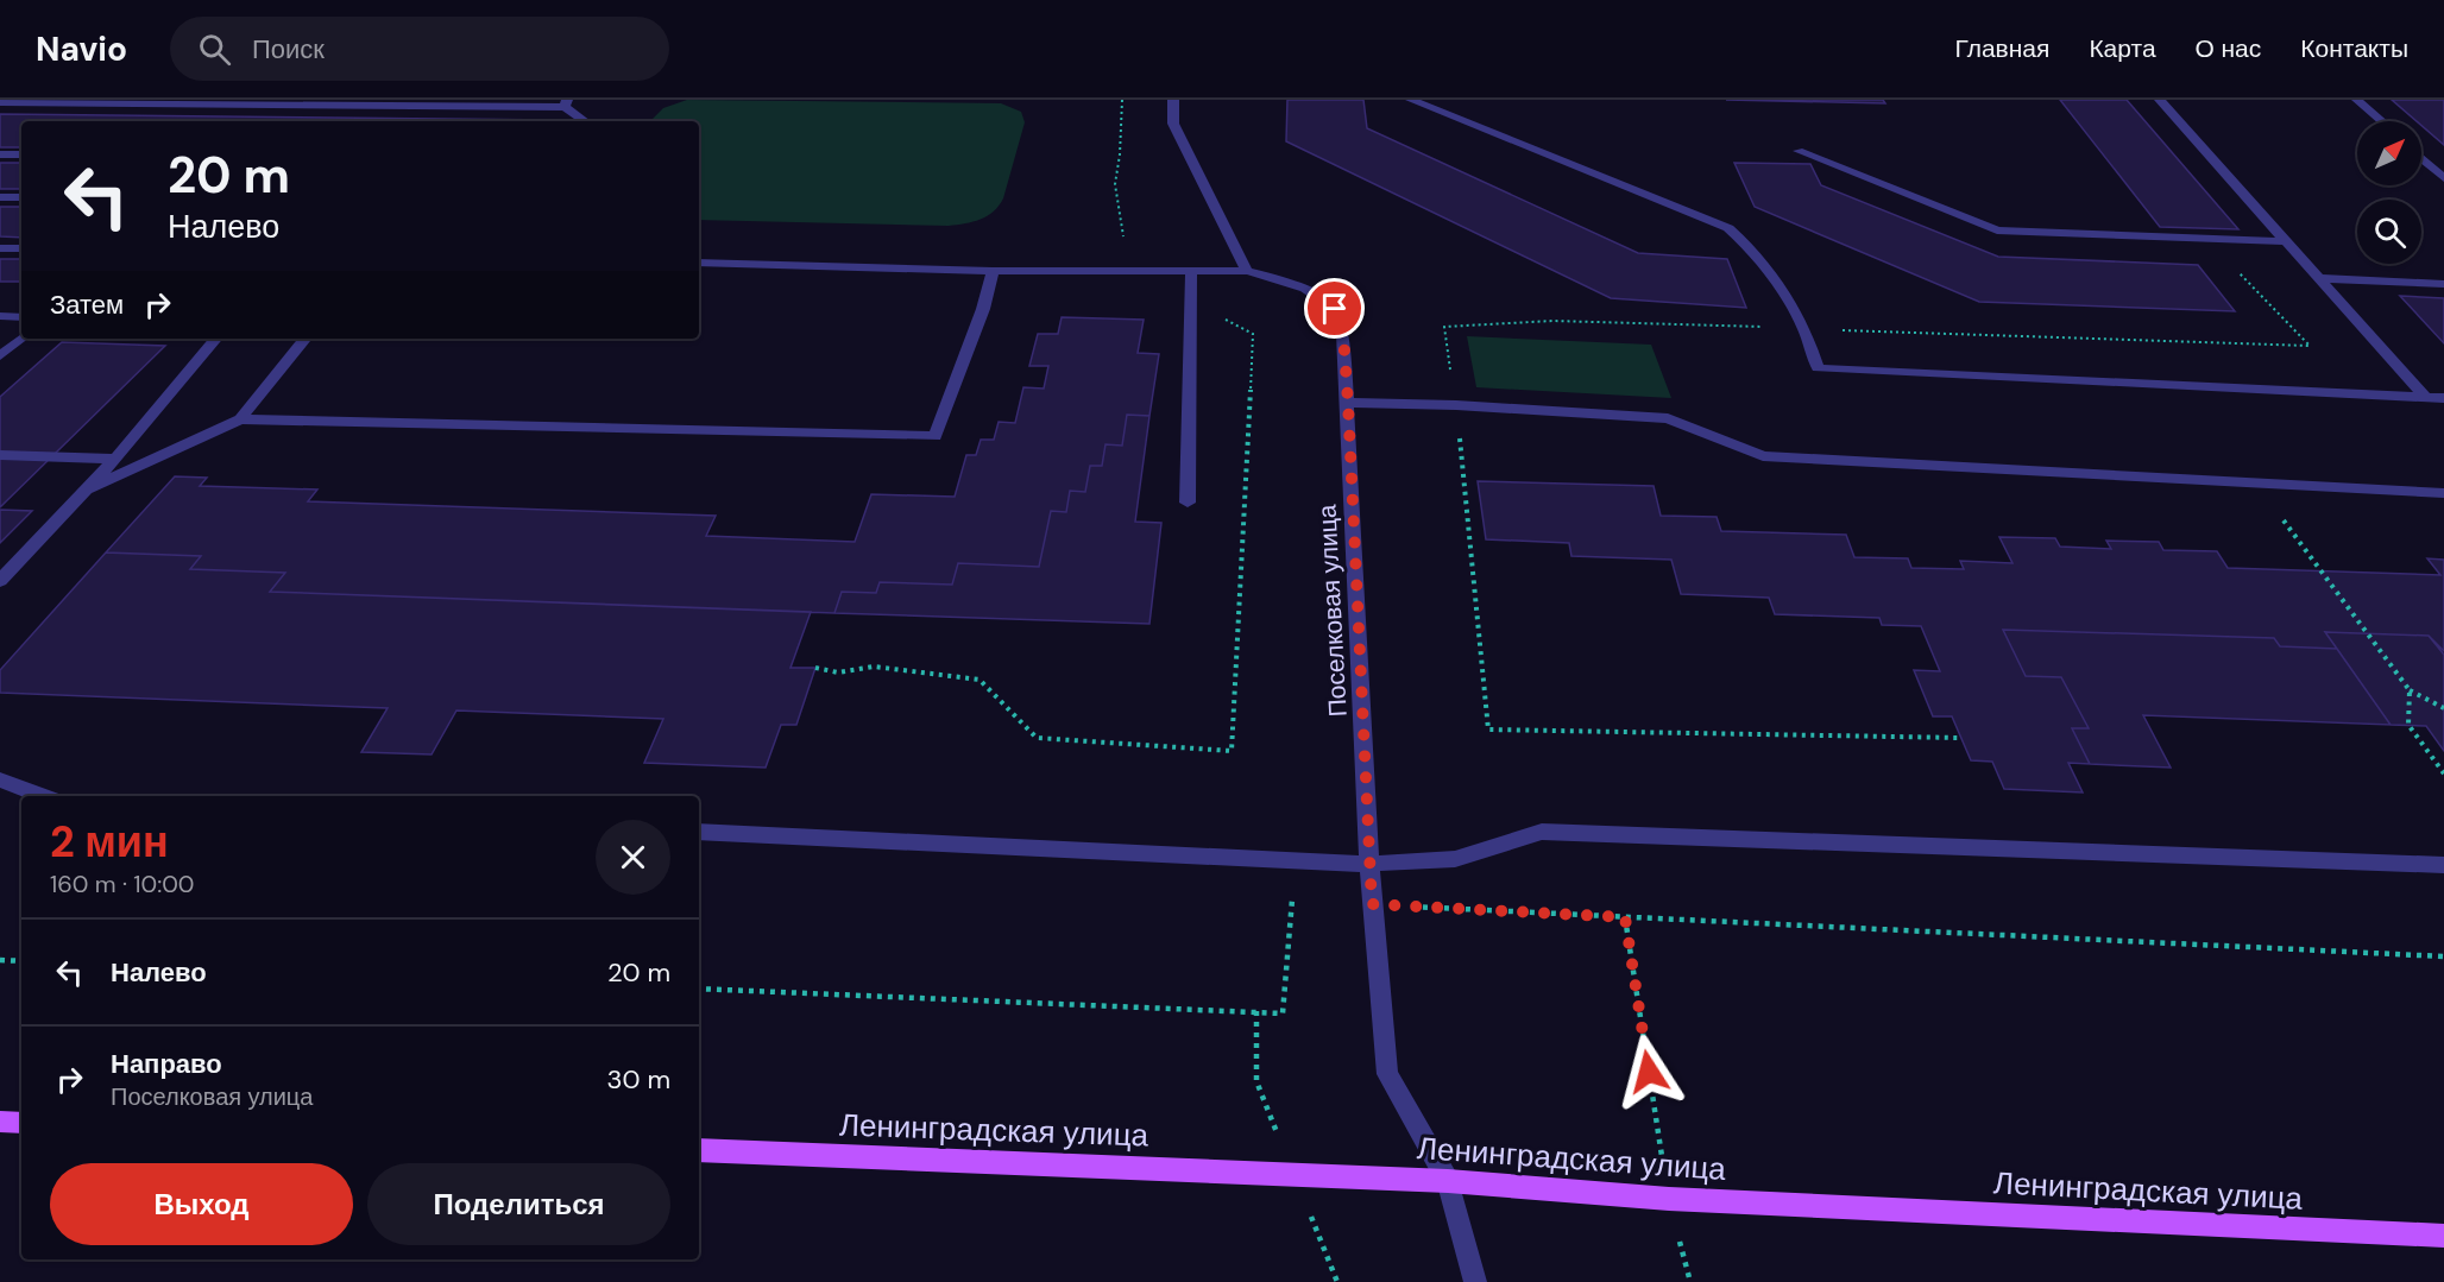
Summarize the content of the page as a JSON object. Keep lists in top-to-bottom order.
{
  "streets": {
    "main road": ["Ленинградская улица"],
    "street": ["Поселковая улица"]
  },
  "crossings": [
    ["Поселковая улица", "Ленинградская улица"]
  ],
  "north": "top right",
  "page": {
    "header": "Navio",
    "search": "Поиск",
    "nav": [
      "Главная",
      "Карта",
      "О нас",
      "Контакты"
    ],
    "turn": ["20 m", "Налево"],
    "then": "Затем",
    "heading": ["2 мин", "160 m · 10:00"],
    "list": [
      {
        "name": "Налево",
        "value": "20 m"
      },
      {
        "name": "Направо",
        "note": "Поселковая улица",
        "value": "30 m"
      }
    ],
    "buttons": ["Выход", "Поделиться"]
  }
}
